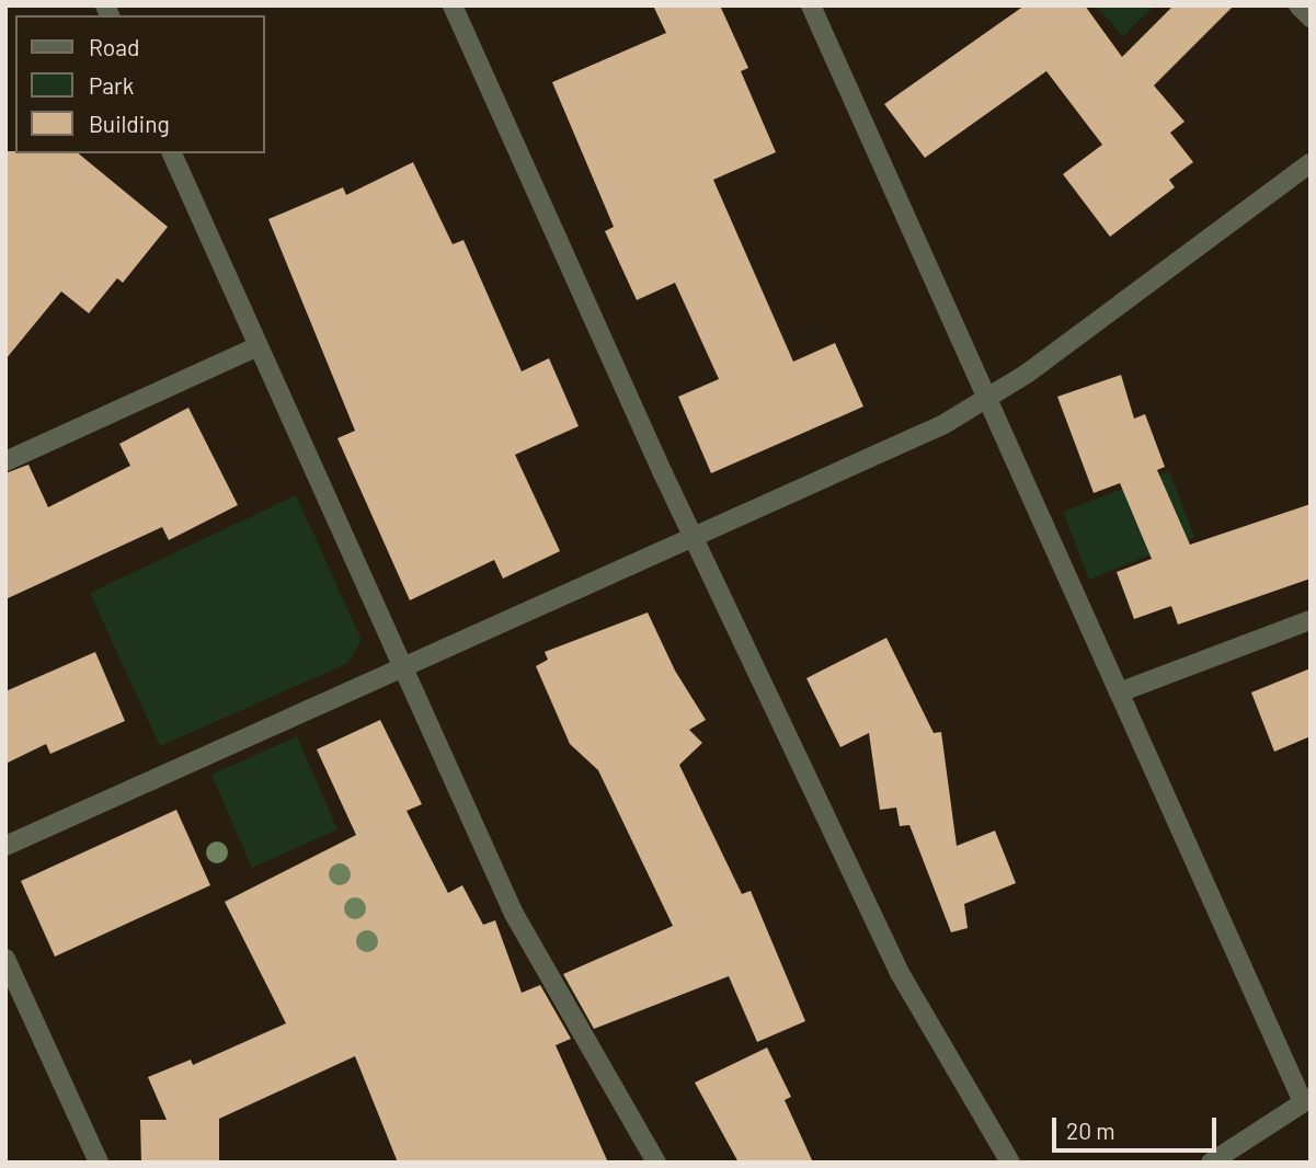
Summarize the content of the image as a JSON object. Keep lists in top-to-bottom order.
{
  "legend": ["Road", "Park", "Building"],
  "scale_bar": "20 m"
}
